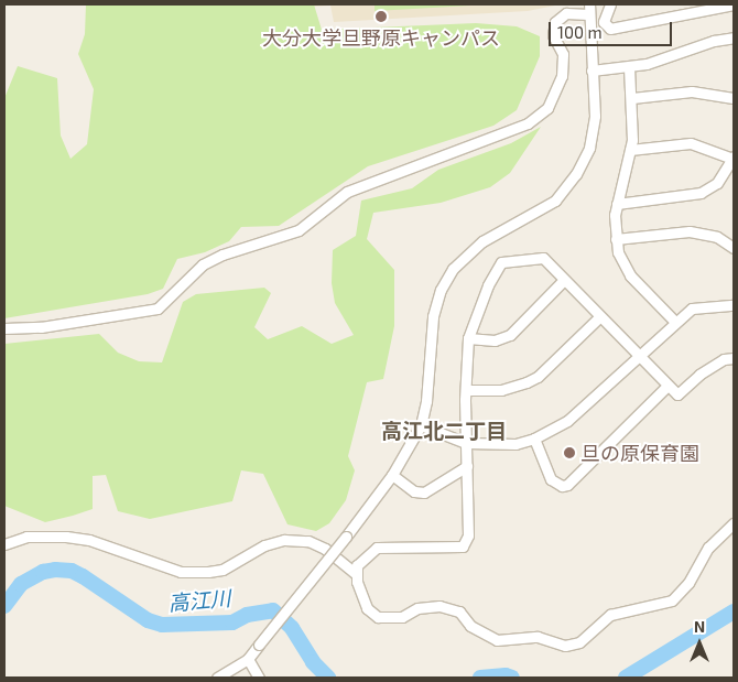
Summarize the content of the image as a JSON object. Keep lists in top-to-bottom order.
{
  "districts": ["高江北二丁目"],
  "water": ["高江川"],
  "places": ["大分大学旦野原キャンパス", "旦の原保育園"],
  "scale_bar": "100 m",
  "north": "top"
}
